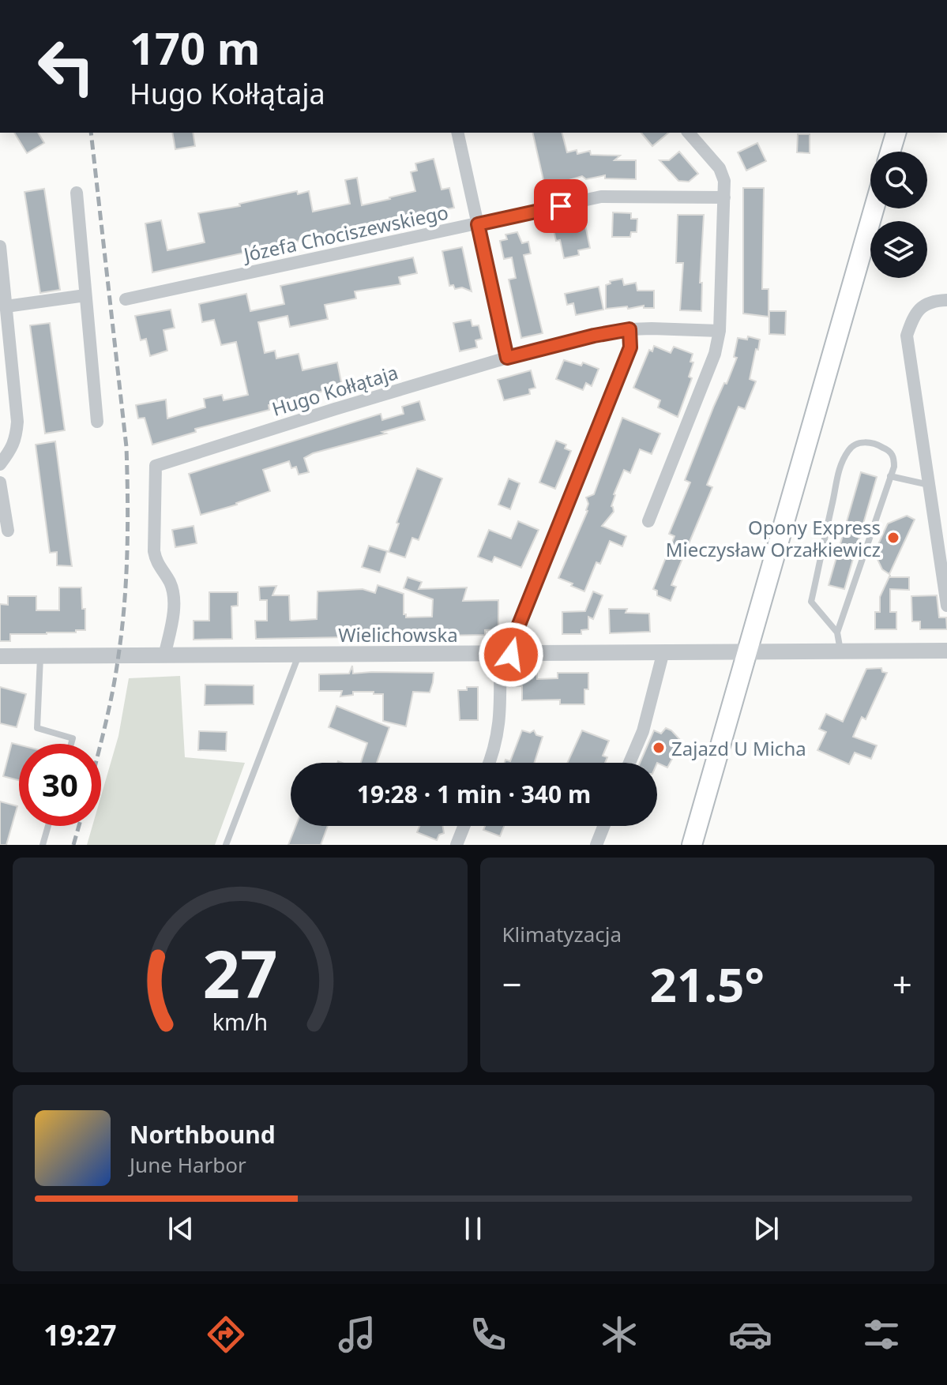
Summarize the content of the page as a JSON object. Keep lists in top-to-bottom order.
{
  "streets": {
    "street": ["Józefa Chociszewskiego", "Hugo Kołłątaja", "Wielichowska"]
  },
  "crossings": [
    ["Hugo Kołłątaja", "Wielichowska"]
  ],
  "places": ["Opony Express Mieczysław Orzałkiewicz", "Zajazd U Micha"],
  "page": {
    "turn": ["170 m", "Hugo Kołłątaja"],
    "limit": "30",
    "trip": "19:28 · 1 min · 340 m",
    "tile": "Klimatyzacja",
    "heat": ["−", "21.5°", "+"],
    "song": ["Northbound", "June Harbor"],
    "tabs": "19:27",
    "gauge": ["27", "km/h"]
  }
}
